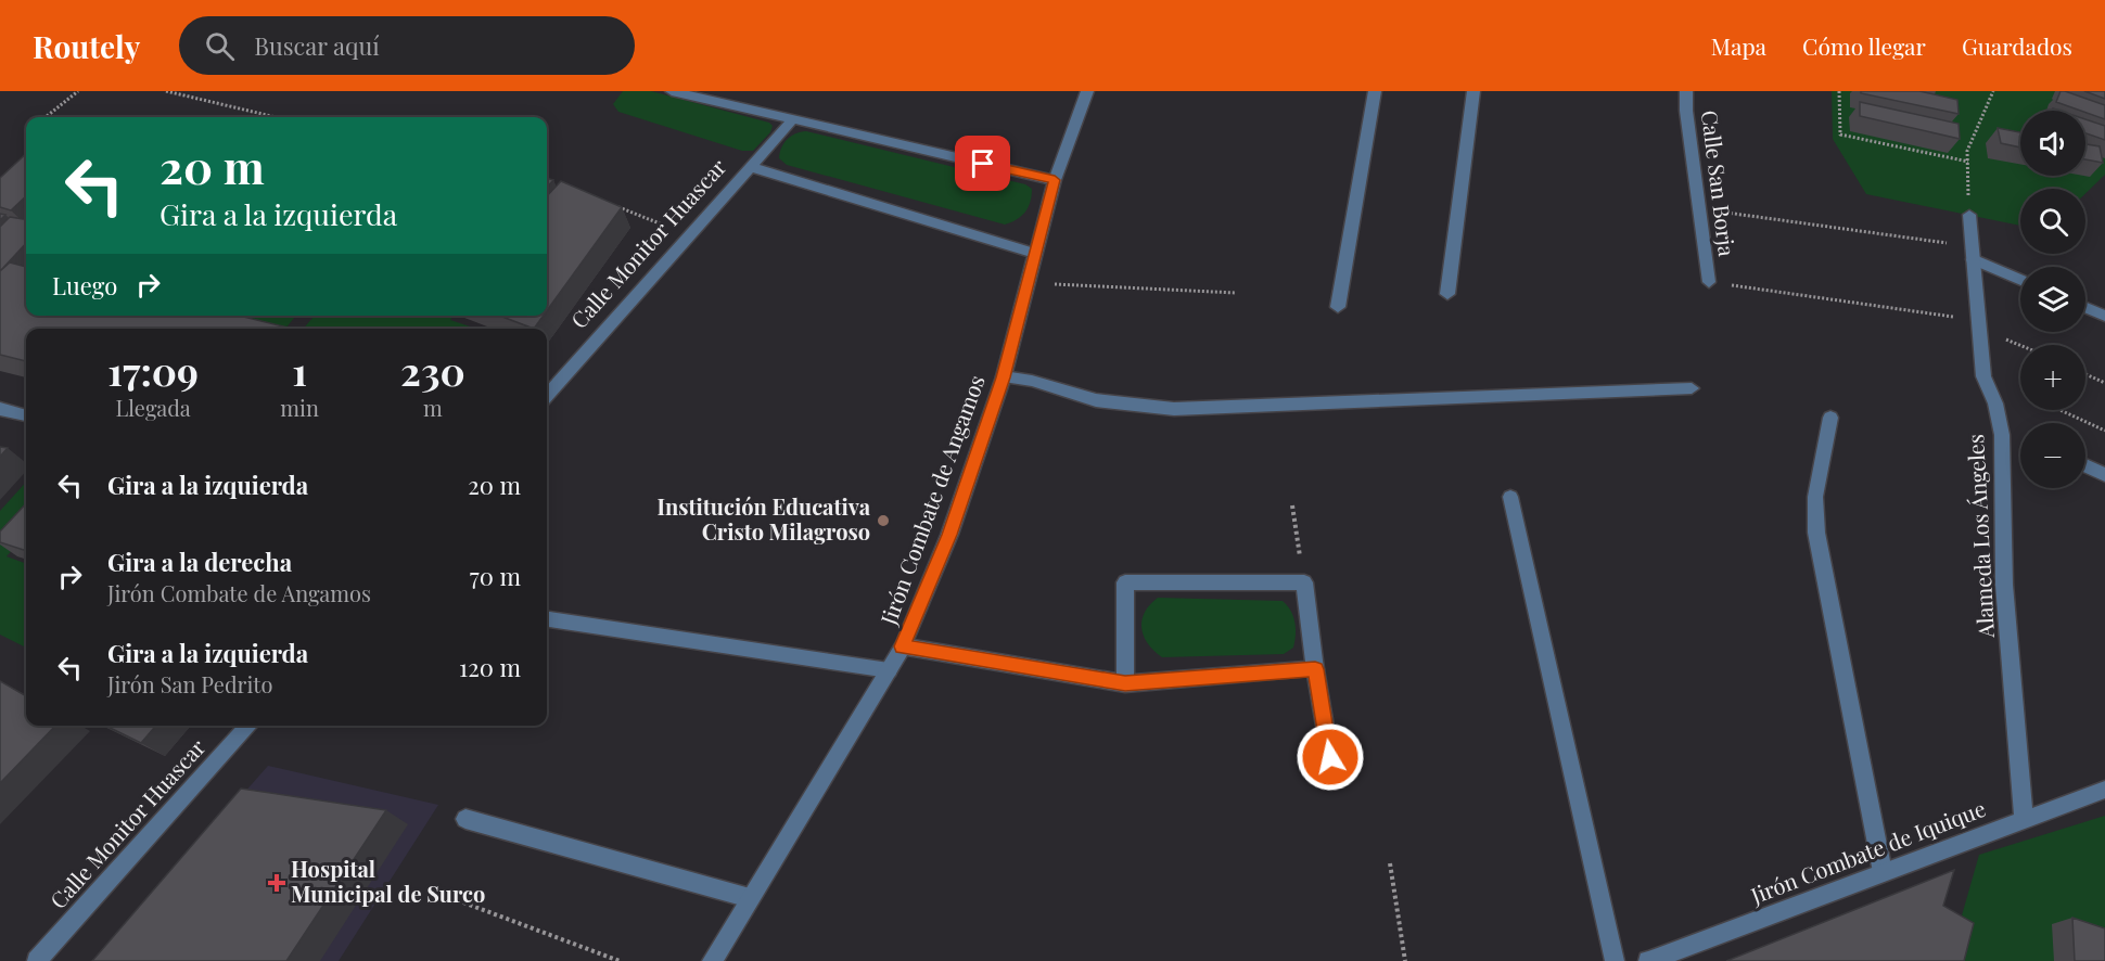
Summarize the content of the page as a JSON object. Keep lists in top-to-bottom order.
{
  "streets": {
    "street": [
      "Calle San Borja",
      "Calle Monitor Huascar",
      "Jirón Combate de Angamos",
      "Alameda Los Ángeles",
      "Jirón Combate de Iquique"
    ]
  },
  "crossings": [
    ["Alameda Los Ángeles", "Jirón Combate de Iquique"]
  ],
  "places": {
    "other": ["Institución Educativa Cristo Milagroso"],
    "health": ["Hospital Municipal de Surco"]
  },
  "page": {
    "header": "Routely",
    "search": "Buscar aquí",
    "nav": ["Mapa", "Cómo llegar", "Guardados"],
    "map_buttons": ["+", "−"],
    "turn": ["20 m", "Gira a la izquierda"],
    "then": "Luego",
    "eta": [
      "17:09",
      "Llegada",
      "1",
      "min",
      "230",
      "m"
    ],
    "list": [
      {
        "name": "Gira a la izquierda",
        "value": "20 m"
      },
      {
        "name": "Gira a la derecha",
        "note": "Jirón Combate de Angamos",
        "value": "70 m"
      },
      {
        "name": "Gira a la izquierda",
        "note": "Jirón San Pedrito",
        "value": "120 m"
      }
    ]
  }
}
